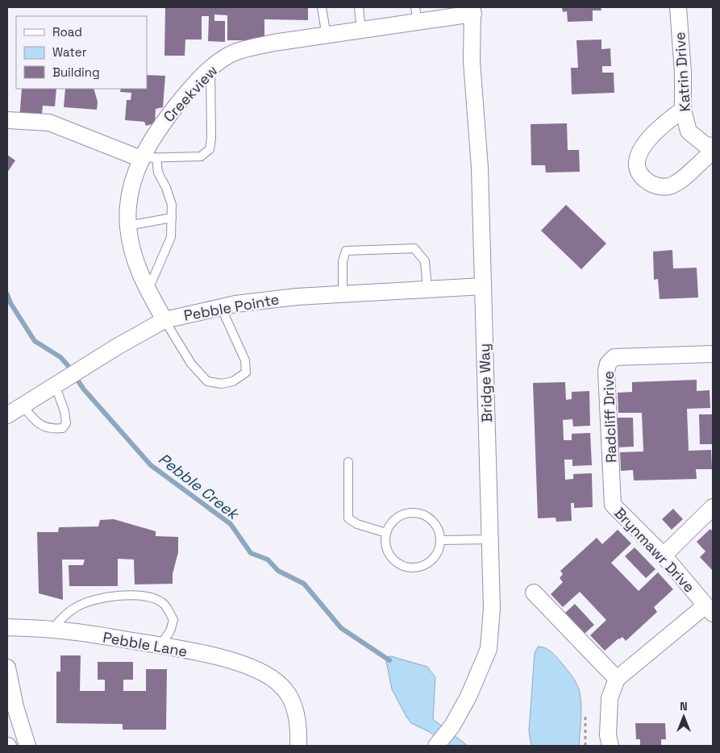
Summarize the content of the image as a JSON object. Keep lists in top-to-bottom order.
{
  "streets": {
    "street": [
      "Katrin Drive",
      "Creekview",
      "Pebble Pointe",
      "Bridge Way",
      "Radcliff Drive",
      "Brynmawr Drive",
      "Pebble Lane"
    ]
  },
  "crossings": [
    ["Creekview", "Pebble Pointe"],
    ["Creekview", "Bridge Way"],
    ["Pebble Pointe", "Bridge Way"],
    ["Radcliff Drive", "Brynmawr Drive"]
  ],
  "water": ["Pebble Creek"],
  "legend": ["Road", "Water", "Building"],
  "north": "top"
}
